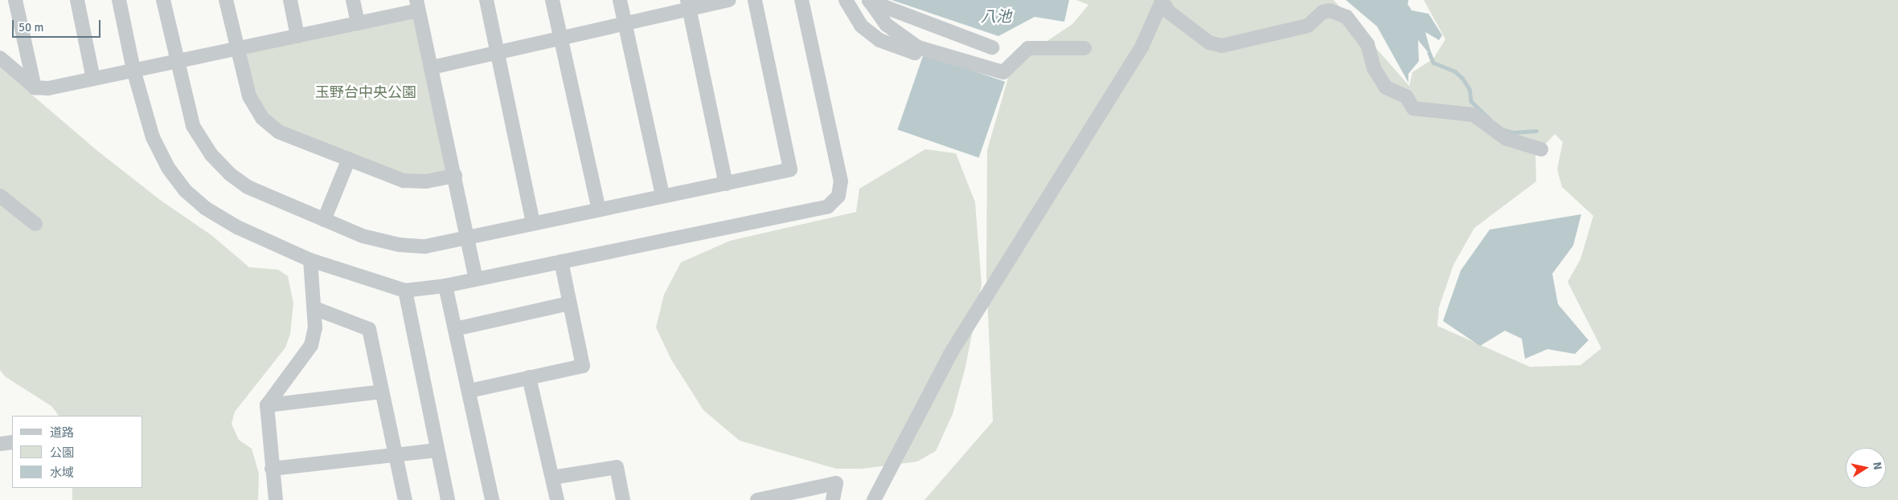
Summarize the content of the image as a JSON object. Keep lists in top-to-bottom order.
{
  "water": ["八池"],
  "parks": ["玉野台中央公園"],
  "legend": ["道路", "公園", "水域"],
  "scale_bar": "50 m",
  "north": "right"
}
